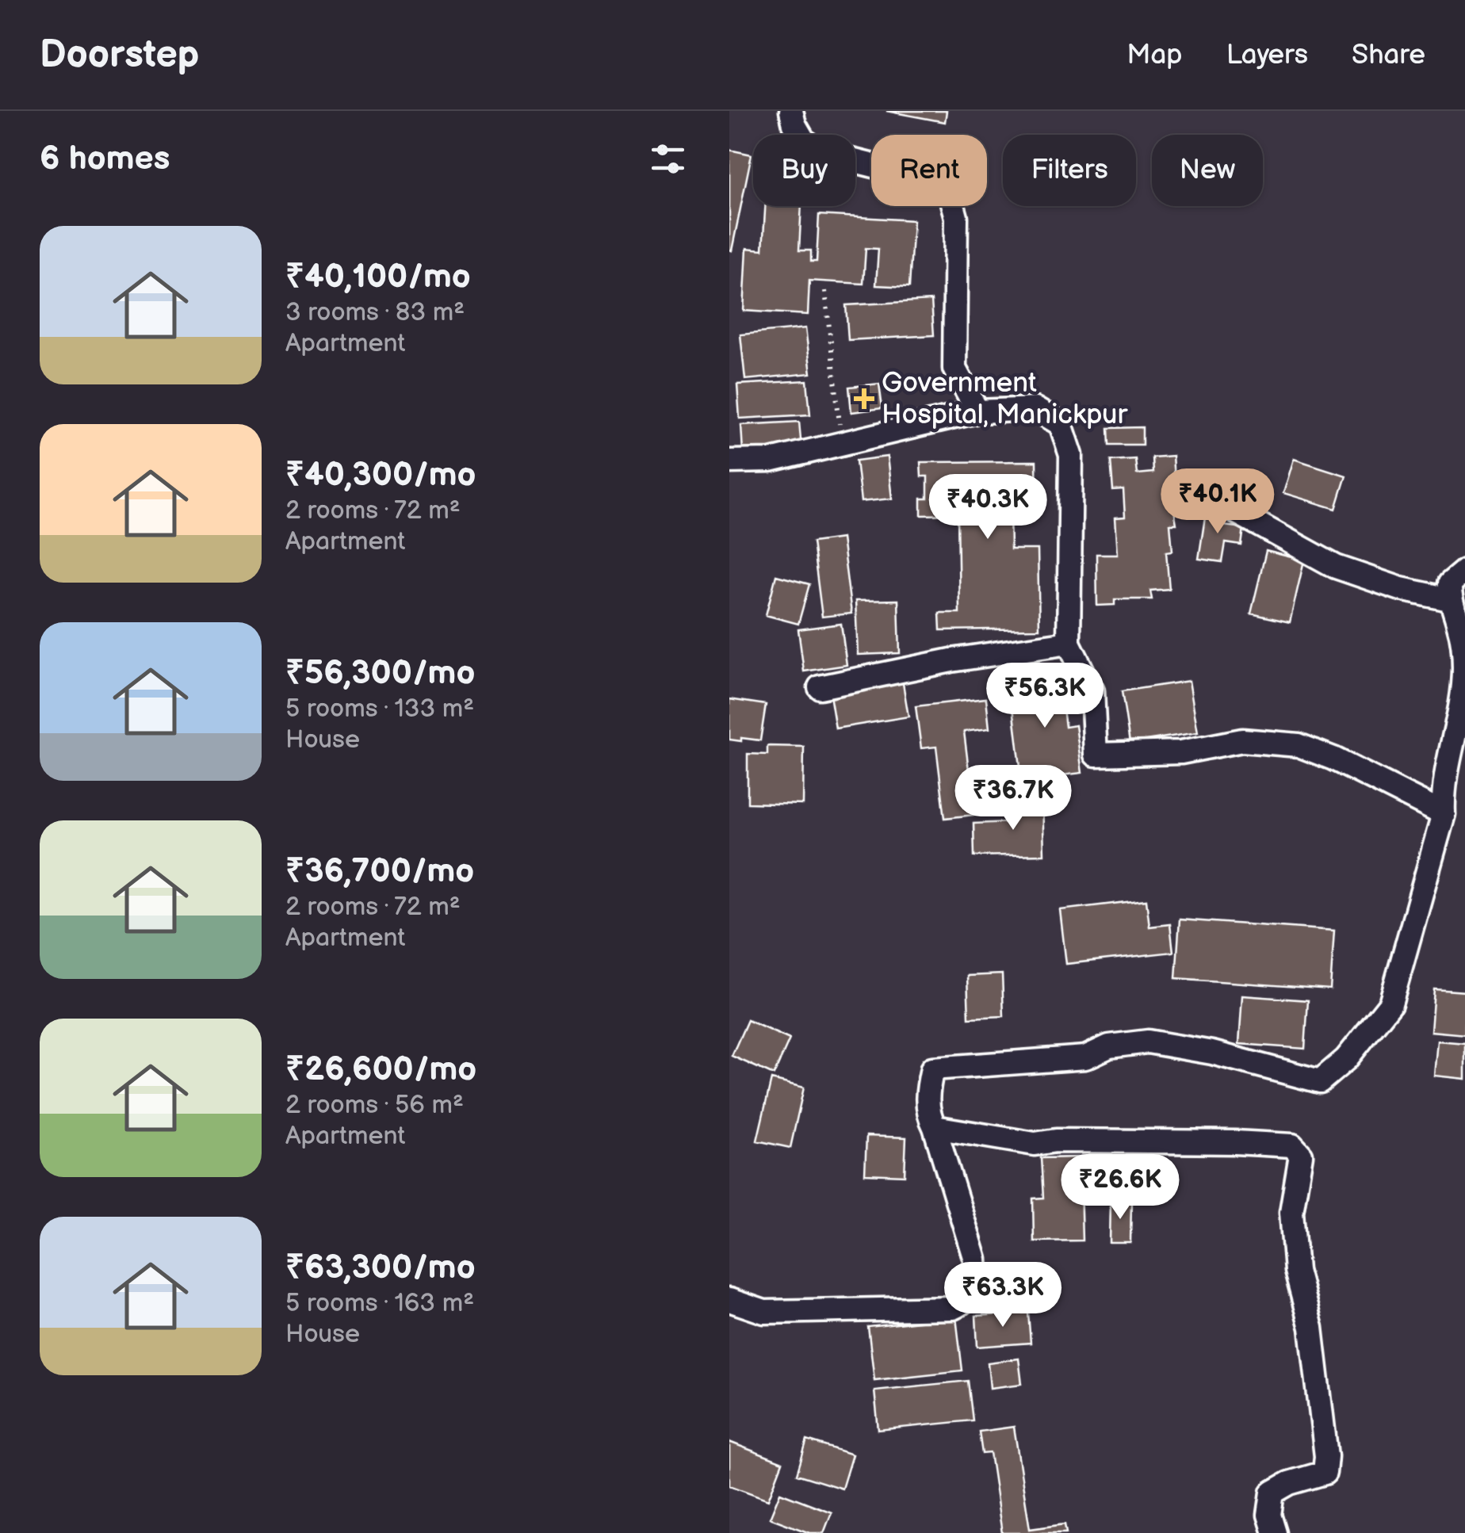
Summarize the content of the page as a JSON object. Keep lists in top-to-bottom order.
{
  "places": {
    "health": ["Government Hospital, Manickpur"]
  },
  "page": {
    "header": "Doorstep",
    "nav": ["Map", "Layers", "Share"],
    "heading": "6 homes",
    "chip": [
      "Buy",
      "Rent",
      "Filters",
      "New"
    ],
    "list": [
      {
        "name": "₹40,100/mo",
        "note": "3 rooms · 83 m² · Apartment"
      },
      {
        "name": "₹40,300/mo",
        "note": "2 rooms · 72 m² · Apartment"
      },
      {
        "name": "₹56,300/mo",
        "note": "5 rooms · 133 m² · House"
      },
      {
        "name": "₹36,700/mo",
        "note": "2 rooms · 72 m² · Apartment"
      },
      {
        "name": "₹26,600/mo",
        "note": "2 rooms · 56 m² · Apartment"
      },
      {
        "name": "₹63,300/mo",
        "note": "5 rooms · 163 m² · House"
      }
    ],
    "price": [
      "₹40.1K",
      "₹40.3K",
      "₹56.3K",
      "₹36.7K",
      "₹26.6K",
      "₹63.3K"
    ]
  }
}
